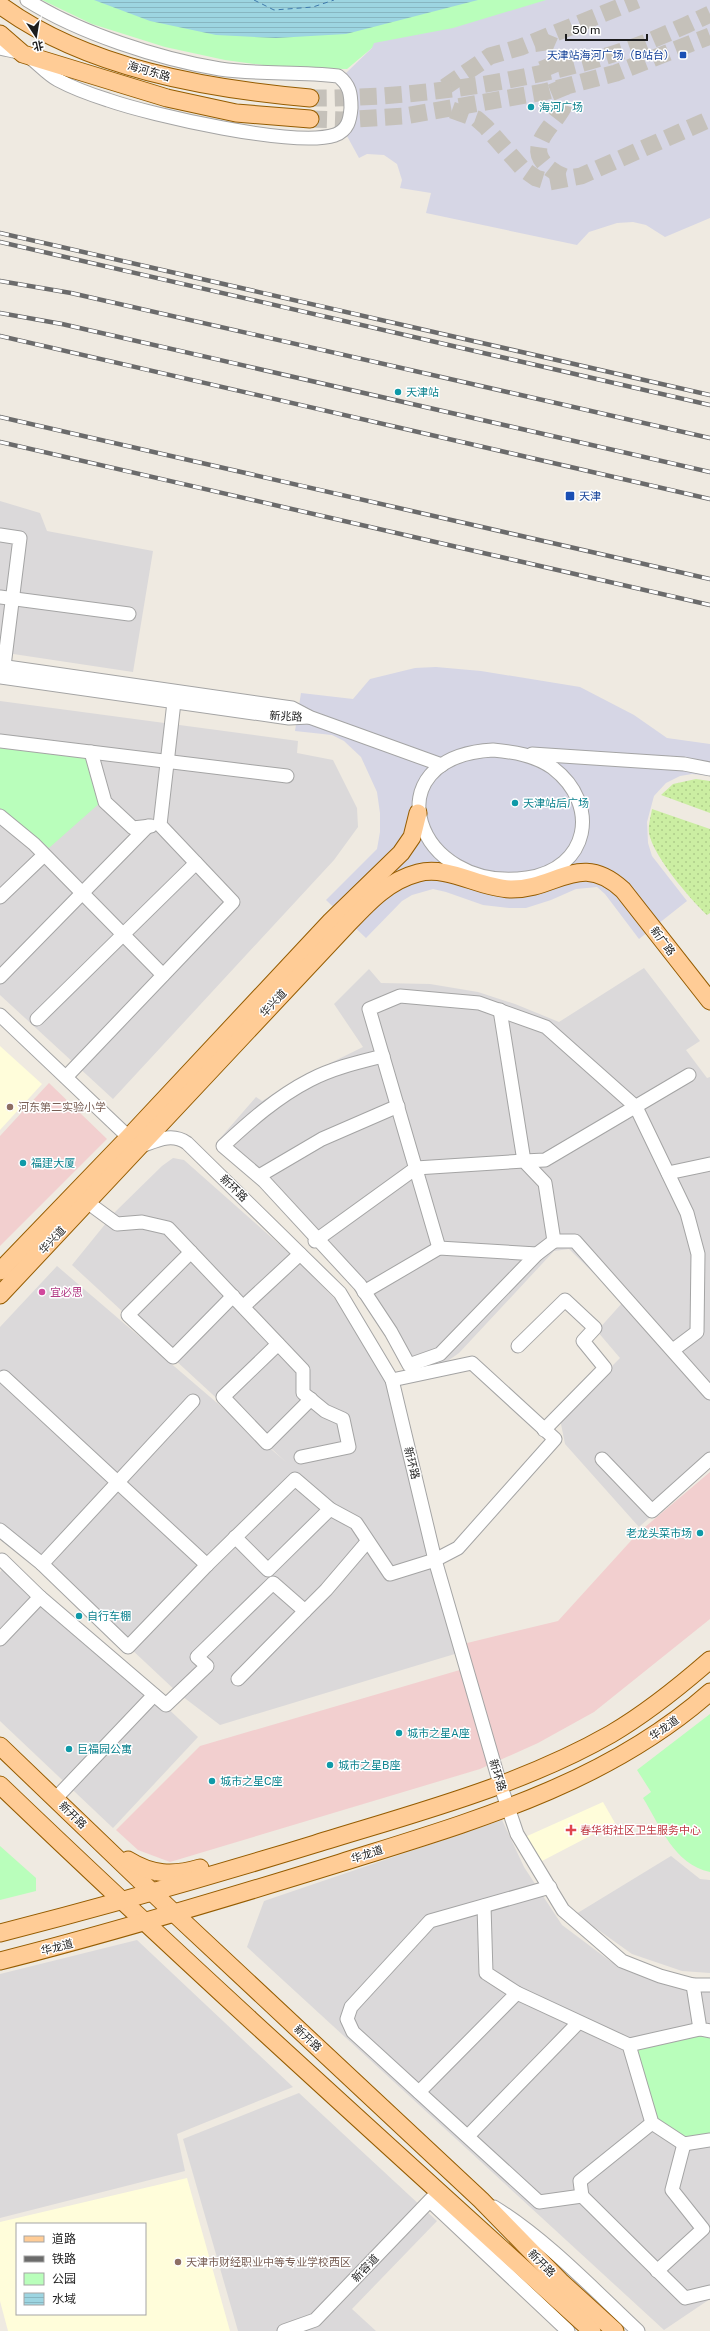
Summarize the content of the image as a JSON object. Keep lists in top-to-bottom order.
{
  "streets": {
    "main road": [
      "海河东路",
      "新广路",
      "华兴道",
      "华龙道",
      "新开路"
    ],
    "street": ["新兆路", "新环路", "新容道"]
  },
  "crossings": [
    ["新广路", "华兴道"],
    ["华兴道", "新环路"],
    ["新环路", "华龙道"],
    ["华龙道", "新开路"],
    ["新开路", "新容道"]
  ],
  "places": {
    "transit": ["天津站海河广场（B站台）", "天津"],
    "other": [
      "海河广场",
      "天津站",
      "天津站后广场",
      "河东第二实验小学",
      "福建大厦",
      "宜必思",
      "老龙头菜市场",
      "自行车棚",
      "城市之星A座",
      "巨福园公寓",
      "城市之星B座",
      "城市之星C座",
      "天津市财经职业中等专业学校西区"
    ],
    "health": ["春华街社区卫生服务中心"]
  },
  "legend": [
    "道路",
    "铁路",
    "公园",
    "水域"
  ],
  "scale_bar": "50 m",
  "north": "bottom"
}
